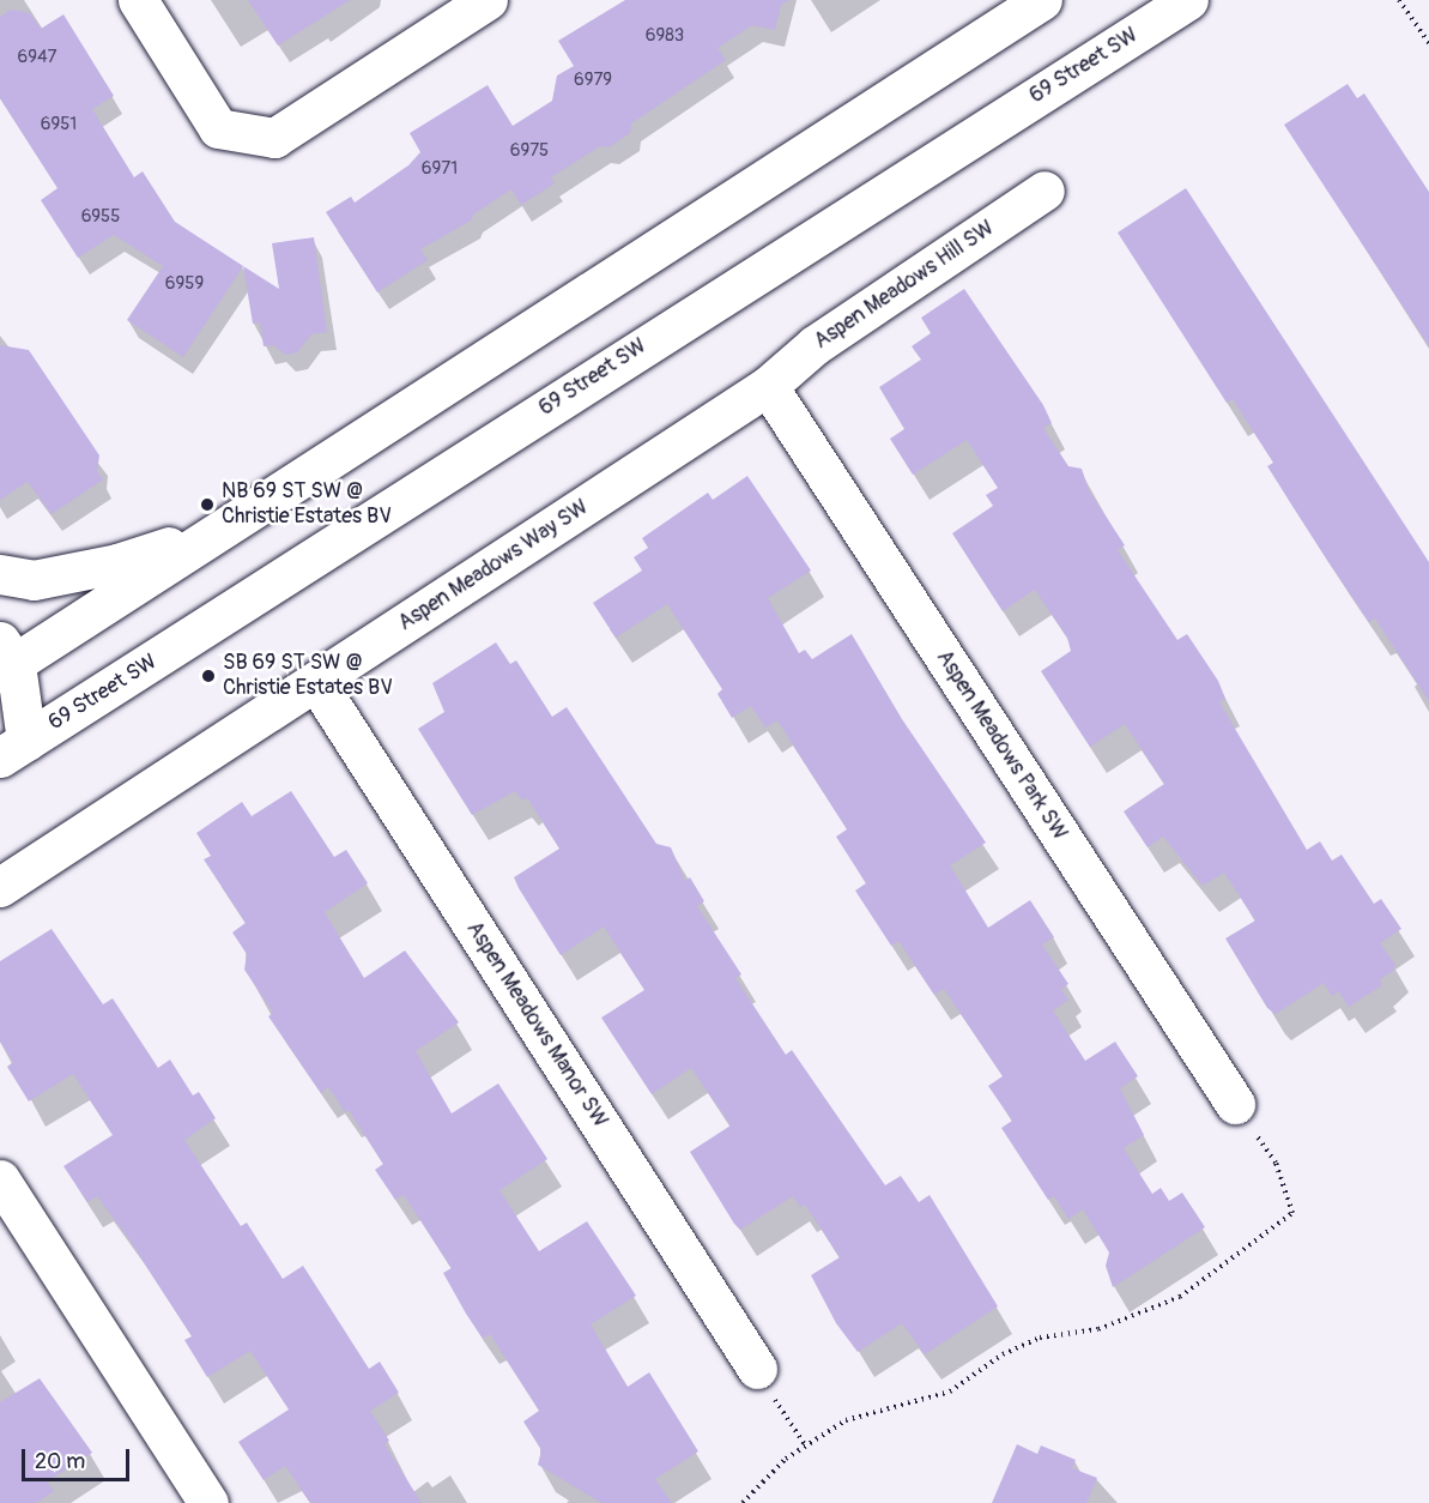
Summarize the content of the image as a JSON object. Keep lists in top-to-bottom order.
{
  "streets": {
    "street": [
      "69 Street SW",
      "Aspen Meadows Hill SW",
      "Aspen Meadows Way SW",
      "Aspen Meadows Park SW",
      "Aspen Meadows Manor SW"
    ]
  },
  "crossings": [
    ["Aspen Meadows Hill SW", "Aspen Meadows Way SW"],
    ["Aspen Meadows Hill SW", "Aspen Meadows Park SW"],
    ["Aspen Meadows Way SW", "Aspen Meadows Park SW"],
    ["Aspen Meadows Way SW", "Aspen Meadows Manor SW"]
  ],
  "places": ["NB 69 ST SW @ Christie Estates BV", "SB 69 ST SW @ Christie Estates BV"],
  "house_numbers": [
    "6983",
    "6947",
    "6979",
    "6951",
    "6975",
    "6971",
    "6955",
    "6959"
  ],
  "scale_bar": "20 m"
}
